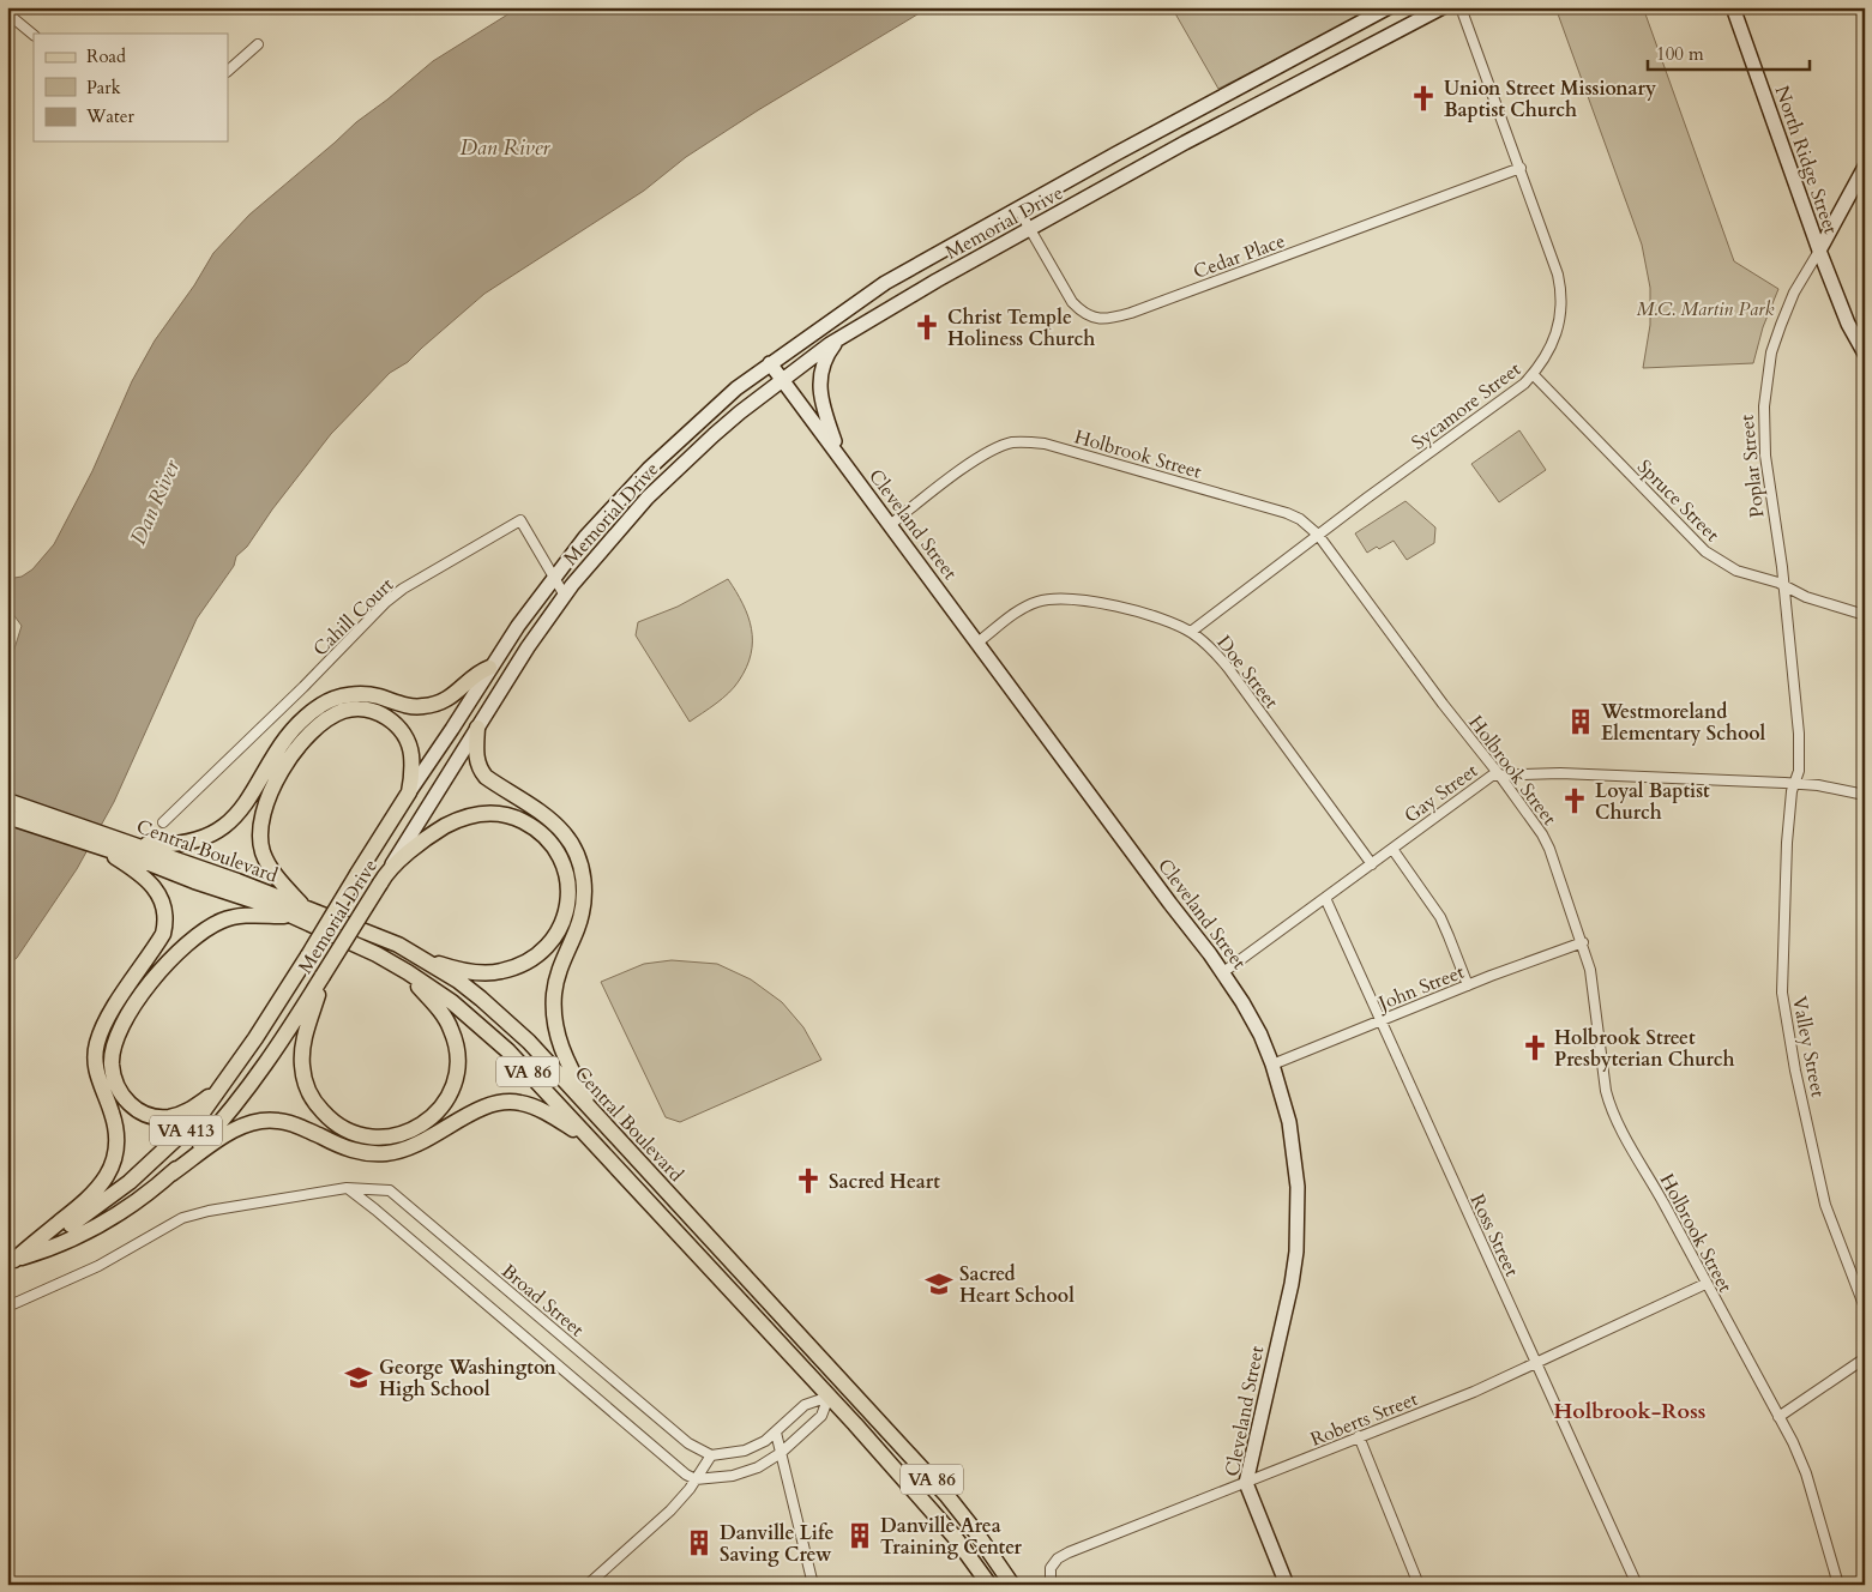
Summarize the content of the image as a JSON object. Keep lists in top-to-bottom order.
{
  "streets": {
    "main road": [
      "North Ridge Street",
      "Memorial Drive",
      "Poplar Street",
      "Cleveland Street",
      "Central Boulevard",
      "VA 86",
      "VA 413"
    ],
    "street": [
      "Cedar Place",
      "Sycamore Street",
      "Holbrook Street",
      "Spruce Street",
      "Cahill Court",
      "Doe Street",
      "Gay Street",
      "John Street",
      "Valley Street",
      "Ross Street",
      "Broad Street",
      "Roberts Street"
    ]
  },
  "crossings": [
    ["North Ridge Street", "Poplar Street"],
    ["Memorial Drive", "Cedar Place"],
    ["Memorial Drive", "Cleveland Street"],
    ["Memorial Drive", "Cahill Court"],
    ["Cedar Place", "Sycamore Street"],
    ["Sycamore Street", "Holbrook Street"],
    ["Sycamore Street", "Spruce Street"],
    ["Sycamore Street", "Doe Street"],
    ["Holbrook Street", "Cleveland Street"],
    ["Holbrook Street", "Gay Street"],
    ["Holbrook Street", "John Street"],
    ["Holbrook Street", "Roberts Street"],
    ["Poplar Street", "Spruce Street"],
    ["Poplar Street", "Gay Street"],
    ["Poplar Street", "Valley Street"],
    ["Cleveland Street", "Doe Street"],
    ["Cleveland Street", "Gay Street"],
    ["Cleveland Street", "John Street"],
    ["Cleveland Street", "Roberts Street"],
    ["Doe Street", "Gay Street"],
    ["Gay Street", "Valley Street"],
    ["Gay Street", "Ross Street"],
    ["John Street", "Ross Street"],
    ["Ross Street", "Roberts Street"]
  ],
  "districts": ["Holbrook-Ross"],
  "water": ["Dan River"],
  "parks": ["M.C. Martin Park"],
  "places": {
    "church": [
      "Union Street Missionary Baptist Church",
      "Christ Temple Holiness Church",
      "Loyal Baptist Church",
      "Holbrook Street Presbyterian Church",
      "Sacred Heart"
    ],
    "building": ["Westmoreland Elementary School", "Danville Area Training Center", "Danville Life Saving Crew"],
    "school or university": ["Sacred Heart School", "George Washington High School"]
  },
  "legend": ["Road", "Park", "Water"],
  "scale_bar": "100 m"
}
